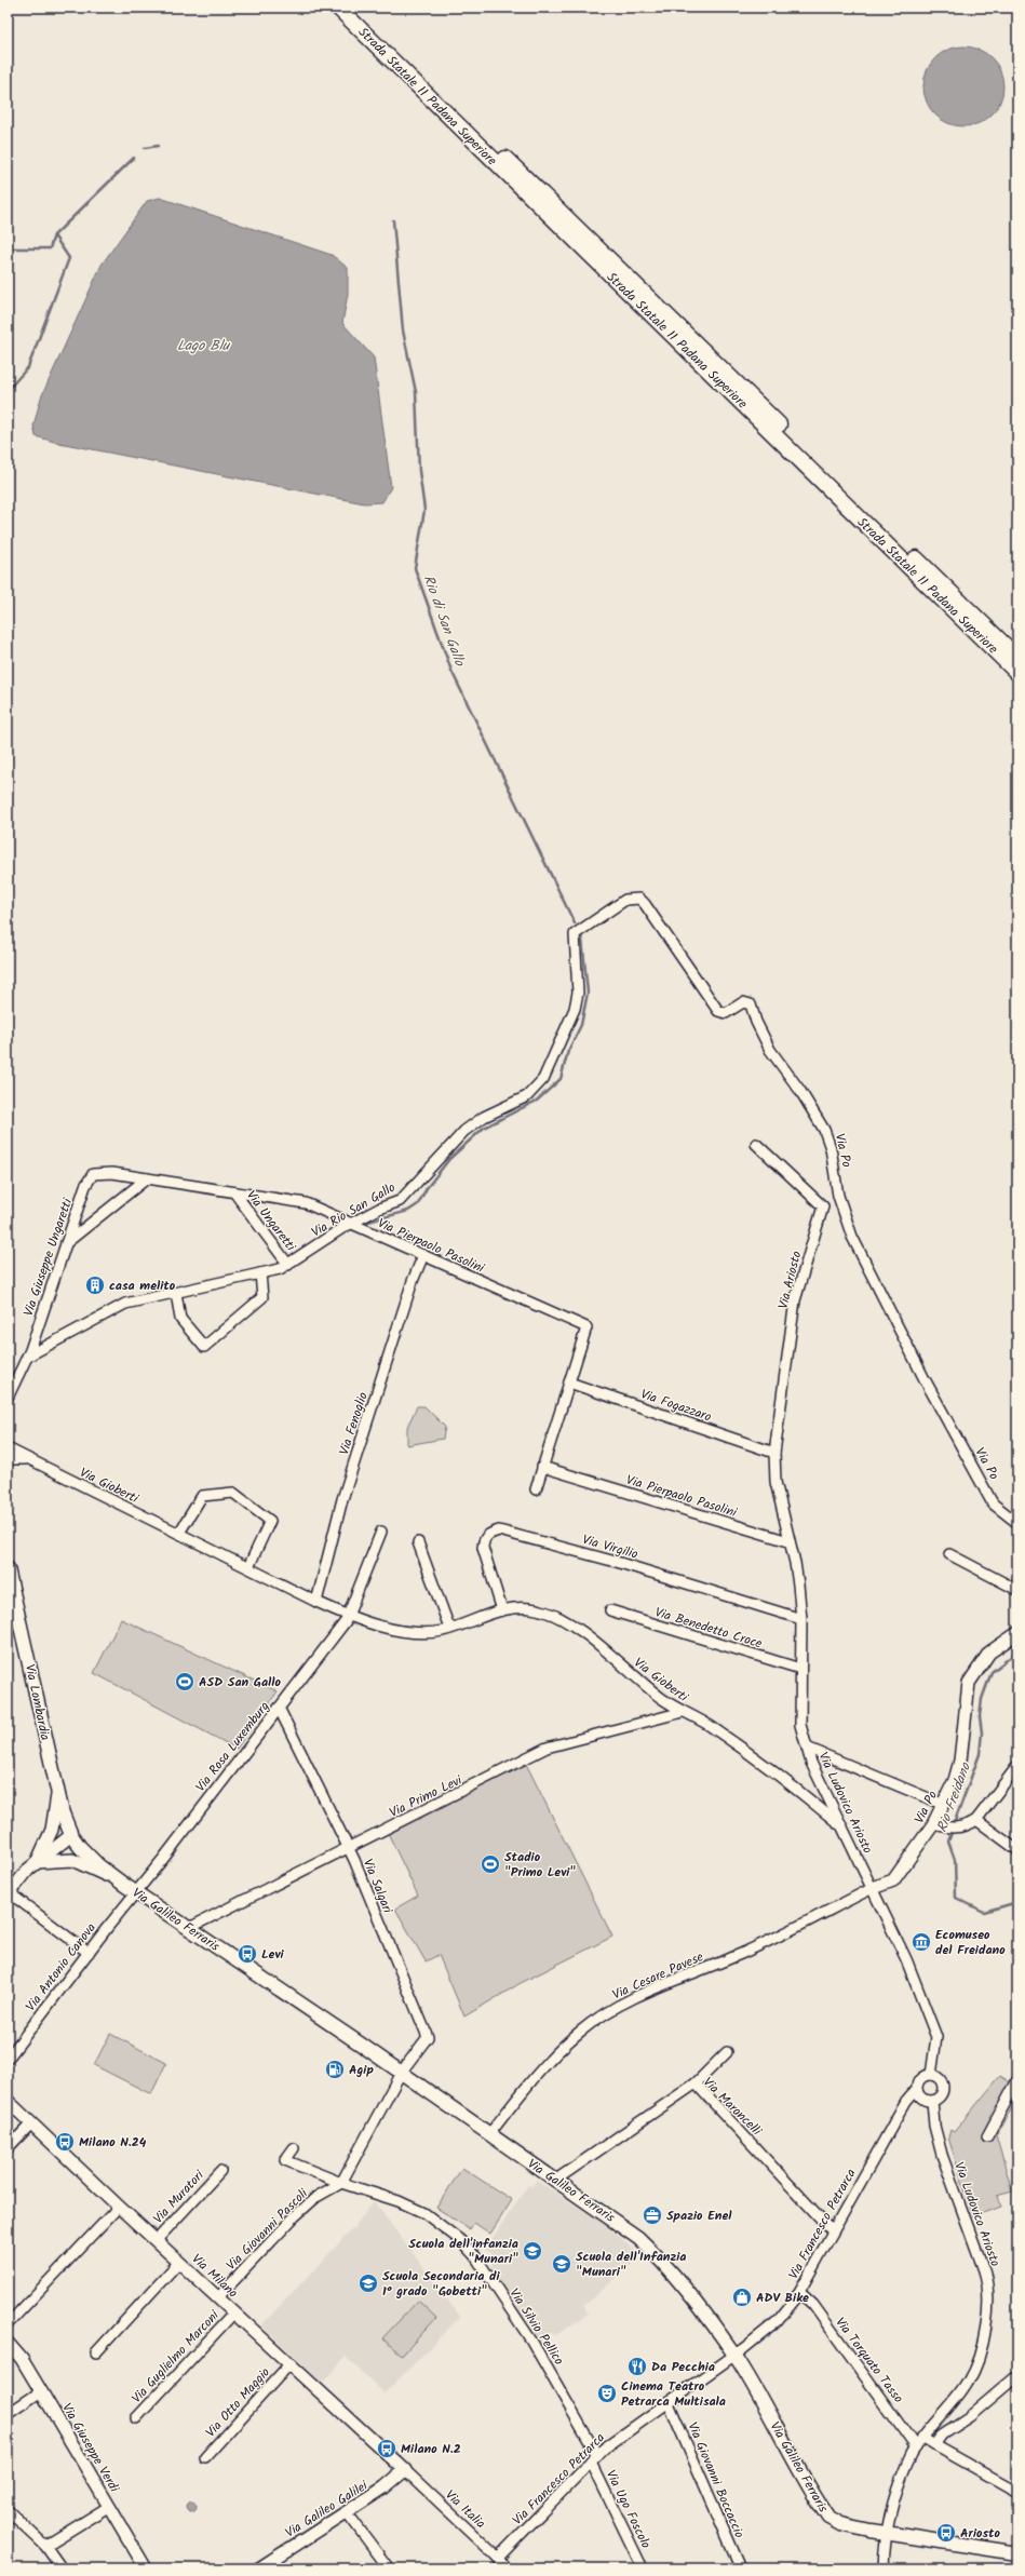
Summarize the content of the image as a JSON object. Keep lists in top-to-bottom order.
{
  "streets": {
    "highway": ["Strada Statale 11 Padana Superiore"],
    "main road": ["Via Lombardia", "Via Galileo Ferraris"],
    "street": [
      "Via Po",
      "Via Rio San Gallo",
      "Via Ungaretti",
      "Via Pierpaolo Pasolini",
      "Via Giuseppe Ungaretti",
      "Via Ariosto",
      "Via Fogazzaro",
      "Via Fenoglio",
      "Via Gioberti",
      "Via Virgilio",
      "Via Benedetto Croce",
      "Via Rosa Luxemburg",
      "Via Primo Levi",
      "Via Ludovico Ariosto",
      "Via Salgari",
      "Via Antonio Canova",
      "Via Cesare Pavese",
      "Via Maroncelli",
      "Via Muratori",
      "Via Francesco Petrarca",
      "Via Giovanni Pascoli",
      "Via Milano",
      "Via Silvio Pellico",
      "Via Guglielmo Marconi",
      "Via Torquato Tasso",
      "Via Otto Maggio",
      "Via Giuseppe Verdi",
      "Via Giovanni Boccaccio",
      "Via Galileo Galilei",
      "Via Italia",
      "Via Ugo Foscolo"
    ]
  },
  "crossings": [
    ["Via Po", "Via Rio San Gallo"],
    ["Via Po", "Via Ludovico Ariosto"],
    ["Via Po", "Via Cesare Pavese"],
    ["Via Rio San Gallo", "Via Ungaretti"],
    ["Via Rio San Gallo", "Via Pierpaolo Pasolini"],
    ["Via Rio San Gallo", "Via Giuseppe Ungaretti"],
    ["Via Ungaretti", "Via Pierpaolo Pasolini"],
    ["Via Pierpaolo Pasolini", "Via Giuseppe Ungaretti"],
    ["Via Pierpaolo Pasolini", "Via Fogazzaro"],
    ["Via Pierpaolo Pasolini", "Via Fenoglio"],
    ["Via Pierpaolo Pasolini", "Via Ludovico Ariosto"],
    ["Via Ariosto", "Via Fogazzaro"],
    ["Via Ariosto", "Via Ludovico Ariosto"],
    ["Via Fogazzaro", "Via Ludovico Ariosto"],
    ["Via Fenoglio", "Via Gioberti"],
    ["Via Gioberti", "Via Virgilio"],
    ["Via Gioberti", "Via Rosa Luxemburg"],
    ["Via Gioberti", "Via Primo Levi"],
    ["Via Gioberti", "Via Ludovico Ariosto"],
    ["Via Virgilio", "Via Ludovico Ariosto"],
    ["Via Benedetto Croce", "Via Ludovico Ariosto"],
    ["Via Lombardia", "Via Galileo Ferraris"],
    ["Via Rosa Luxemburg", "Via Salgari"],
    ["Via Rosa Luxemburg", "Via Galileo Ferraris"],
    ["Via Rosa Luxemburg", "Via Antonio Canova"],
    ["Via Primo Levi", "Via Salgari"],
    ["Via Primo Levi", "Via Galileo Ferraris"],
    ["Via Ludovico Ariosto", "Via Galileo Ferraris"],
    ["Via Ludovico Ariosto", "Via Cesare Pavese"],
    ["Via Ludovico Ariosto", "Via Francesco Petrarca"],
    ["Via Ludovico Ariosto", "Via Torquato Tasso"],
    ["Via Salgari", "Via Galileo Ferraris"],
    ["Via Galileo Ferraris", "Via Antonio Canova"],
    ["Via Galileo Ferraris", "Via Cesare Pavese"],
    ["Via Galileo Ferraris", "Via Maroncelli"],
    ["Via Galileo Ferraris", "Via Francesco Petrarca"],
    ["Via Maroncelli", "Via Francesco Petrarca"],
    ["Via Muratori", "Via Milano"],
    ["Via Francesco Petrarca", "Via Silvio Pellico"],
    ["Via Francesco Petrarca", "Via Torquato Tasso"],
    ["Via Francesco Petrarca", "Via Giovanni Boccaccio"],
    ["Via Francesco Petrarca", "Via Italia"],
    ["Via Francesco Petrarca", "Via Ugo Foscolo"],
    ["Via Giovanni Pascoli", "Via Milano"],
    ["Via Giovanni Pascoli", "Via Silvio Pellico"],
    ["Via Milano", "Via Guglielmo Marconi"],
    ["Via Milano", "Via Otto Maggio"],
    ["Via Milano", "Via Galileo Galilei"],
    ["Via Milano", "Via Italia"],
    ["Via Silvio Pellico", "Via Ugo Foscolo"],
    ["Via Galileo Galilei", "Via Italia"]
  ],
  "water": ["Lago Blu", "Rio di San Gallo", "Rio Freidano"],
  "places": {
    "building": ["casa melito"],
    "sports": ["ASD San Gallo", "Stadio \"Primo Levi\""],
    "museum": ["Ecomuseo del Freidano"],
    "bus stop": [
      "Levi",
      "Milano N.24",
      "Milano N.2",
      "Ariosto"
    ],
    "fuel station": ["Agip"],
    "office": ["Spazio Enel"],
    "school or university": ["Scuola dell'infanzia \"Munari\"", "Scuola dell'Infanzia \"Munari\"", "Scuola Secondaria di 1° grado \"Gobetti\""],
    "shop": ["ADV Bike"],
    "restaurant": ["Da Pecchia"],
    "theatre": ["Cinema Teatro Petrarca Multisala"]
  }
}
